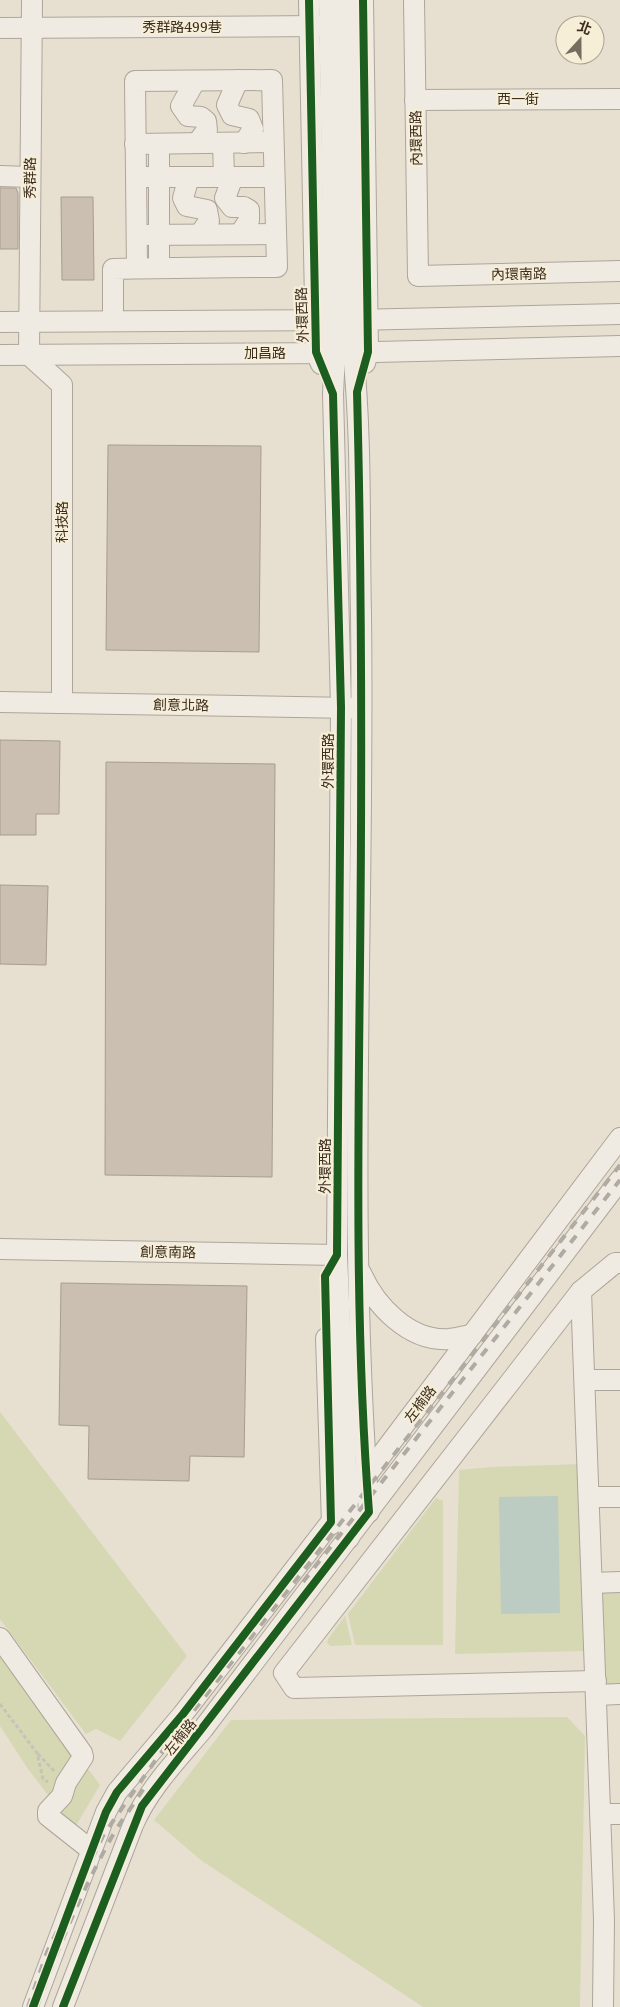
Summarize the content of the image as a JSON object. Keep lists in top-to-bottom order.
{
  "streets": {
    "street": [
      "秀群路499巷",
      "西一街",
      "內環西路",
      "秀群路",
      "內環南路",
      "外環西路",
      "加昌路",
      "科技路",
      "創意北路",
      "創意南路",
      "左楠路"
    ]
  },
  "crossings": [
    ["秀群路499巷", "秀群路"],
    ["秀群路499巷", "外環西路"],
    ["西一街", "內環西路"],
    ["內環西路", "內環南路"],
    ["秀群路", "加昌路"],
    ["秀群路", "科技路"],
    ["外環西路", "加昌路"],
    ["外環西路", "創意北路"],
    ["外環西路", "創意南路"],
    ["外環西路", "左楠路"],
    ["加昌路", "科技路"],
    ["科技路", "創意北路"]
  ],
  "north": "top"
}
